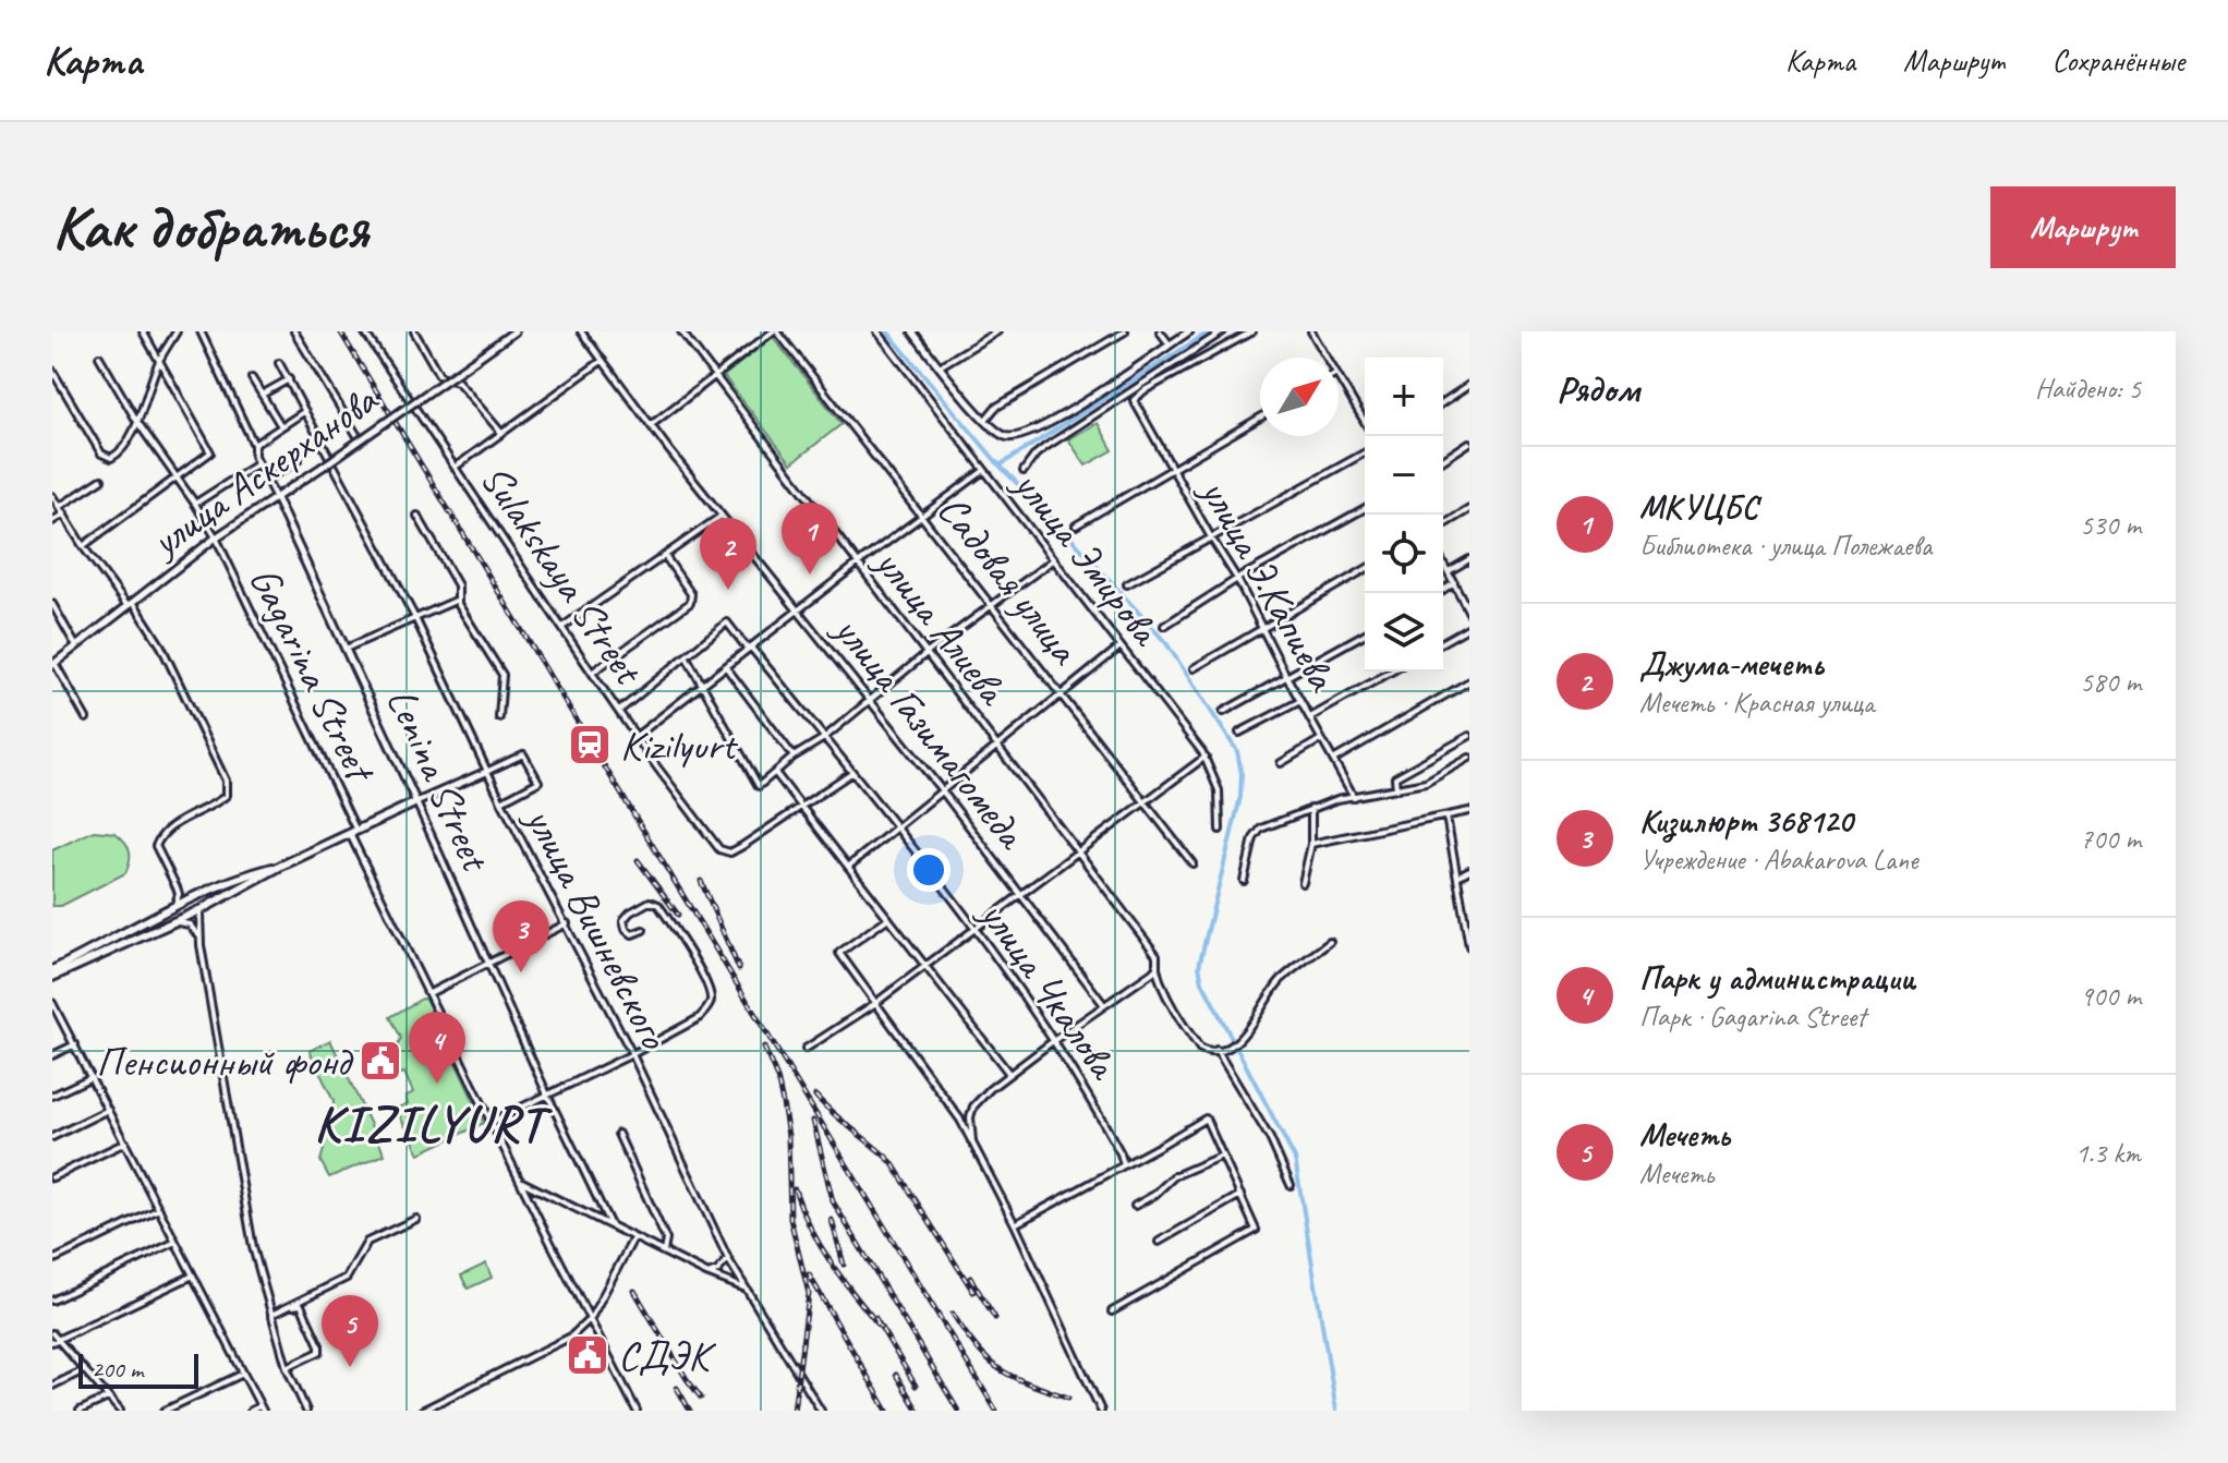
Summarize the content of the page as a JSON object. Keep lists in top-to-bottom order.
{
  "streets": {
    "street": [
      "улица Аскерханова",
      "улица Эмирова",
      "Sulakskaya Street",
      "Садовая улица",
      "улица Э.Капиева",
      "улица Алиева",
      "Gagarina Street",
      "улица Газимагомеда",
      "Lenina Street",
      "улица Вишневского",
      "улица Чкалова"
    ]
  },
  "crossings": [
    ["улица Аскерханова", "Gagarina Street"],
    ["улица Аскерханова", "Lenina Street"]
  ],
  "districts": ["KIZILYURT"],
  "places": {
    "station": ["Kizilyurt"],
    "public building": ["Пенсионный фонд", "СДЭК"]
  },
  "scale_bar": "200 m",
  "north": "top right",
  "page": {
    "header": "Карта",
    "nav": ["Карта", "Маршрут", "Сохранённые"],
    "buttons": "Маршрут",
    "title": "Как добраться",
    "heading": ["Рядом", "Найдено: 5"],
    "map_buttons": ["+", "−"],
    "list": [
      {
        "mark": "1",
        "name": "МКУЦБС",
        "note": "Библиотека · улица Полежаева",
        "value": "530 m"
      },
      {
        "mark": "2",
        "name": "Джума-мечеть",
        "note": "Мечеть · Красная улица",
        "value": "580 m"
      },
      {
        "mark": "3",
        "name": "Кизилюрт 368120",
        "note": "Учреждение · Abakarova Lane",
        "value": "700 m"
      },
      {
        "mark": "4",
        "name": "Парк у администрации",
        "note": "Парк · Gagarina Street",
        "value": "900 m"
      },
      {
        "mark": "5",
        "name": "Мечеть",
        "note": "Мечеть",
        "value": "1.3 km"
      }
    ],
    "pins": [
      "1",
      "2",
      "3",
      "4",
      "5"
    ],
    "scale": "200 m"
  }
}
